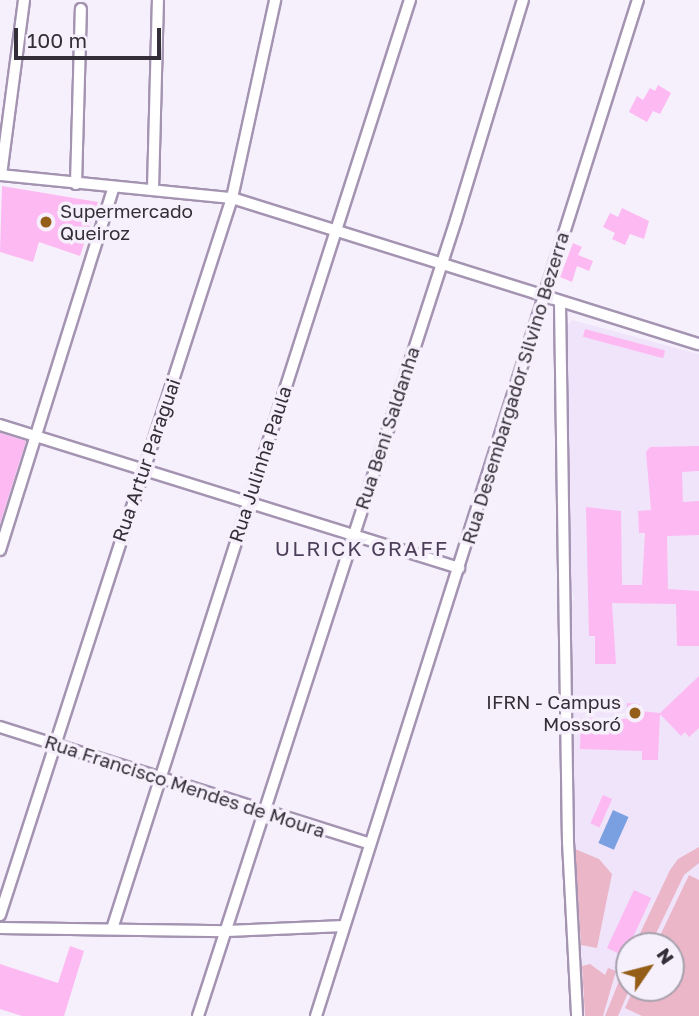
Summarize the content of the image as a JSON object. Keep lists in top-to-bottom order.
{
  "streets": {
    "street": [
      "Rua Desembargador Silvino Bezerra",
      "Rua Beni Saldanha",
      "Rua Artur Paraguai",
      "Rua Julinha Paula",
      "Rua Francisco Mendes de Moura"
    ]
  },
  "crossings": [
    ["Rua Desembargador Silvino Bezerra", "Rua Francisco Mendes de Moura"],
    ["Rua Beni Saldanha", "Rua Francisco Mendes de Moura"],
    ["Rua Artur Paraguai", "Rua Francisco Mendes de Moura"],
    ["Rua Julinha Paula", "Rua Francisco Mendes de Moura"]
  ],
  "districts": ["ULRICK GRAFF"],
  "places": ["Supermercado Queiroz", "IFRN - Campus Mossoró"],
  "scale_bar": "100 m",
  "north": "top right"
}
